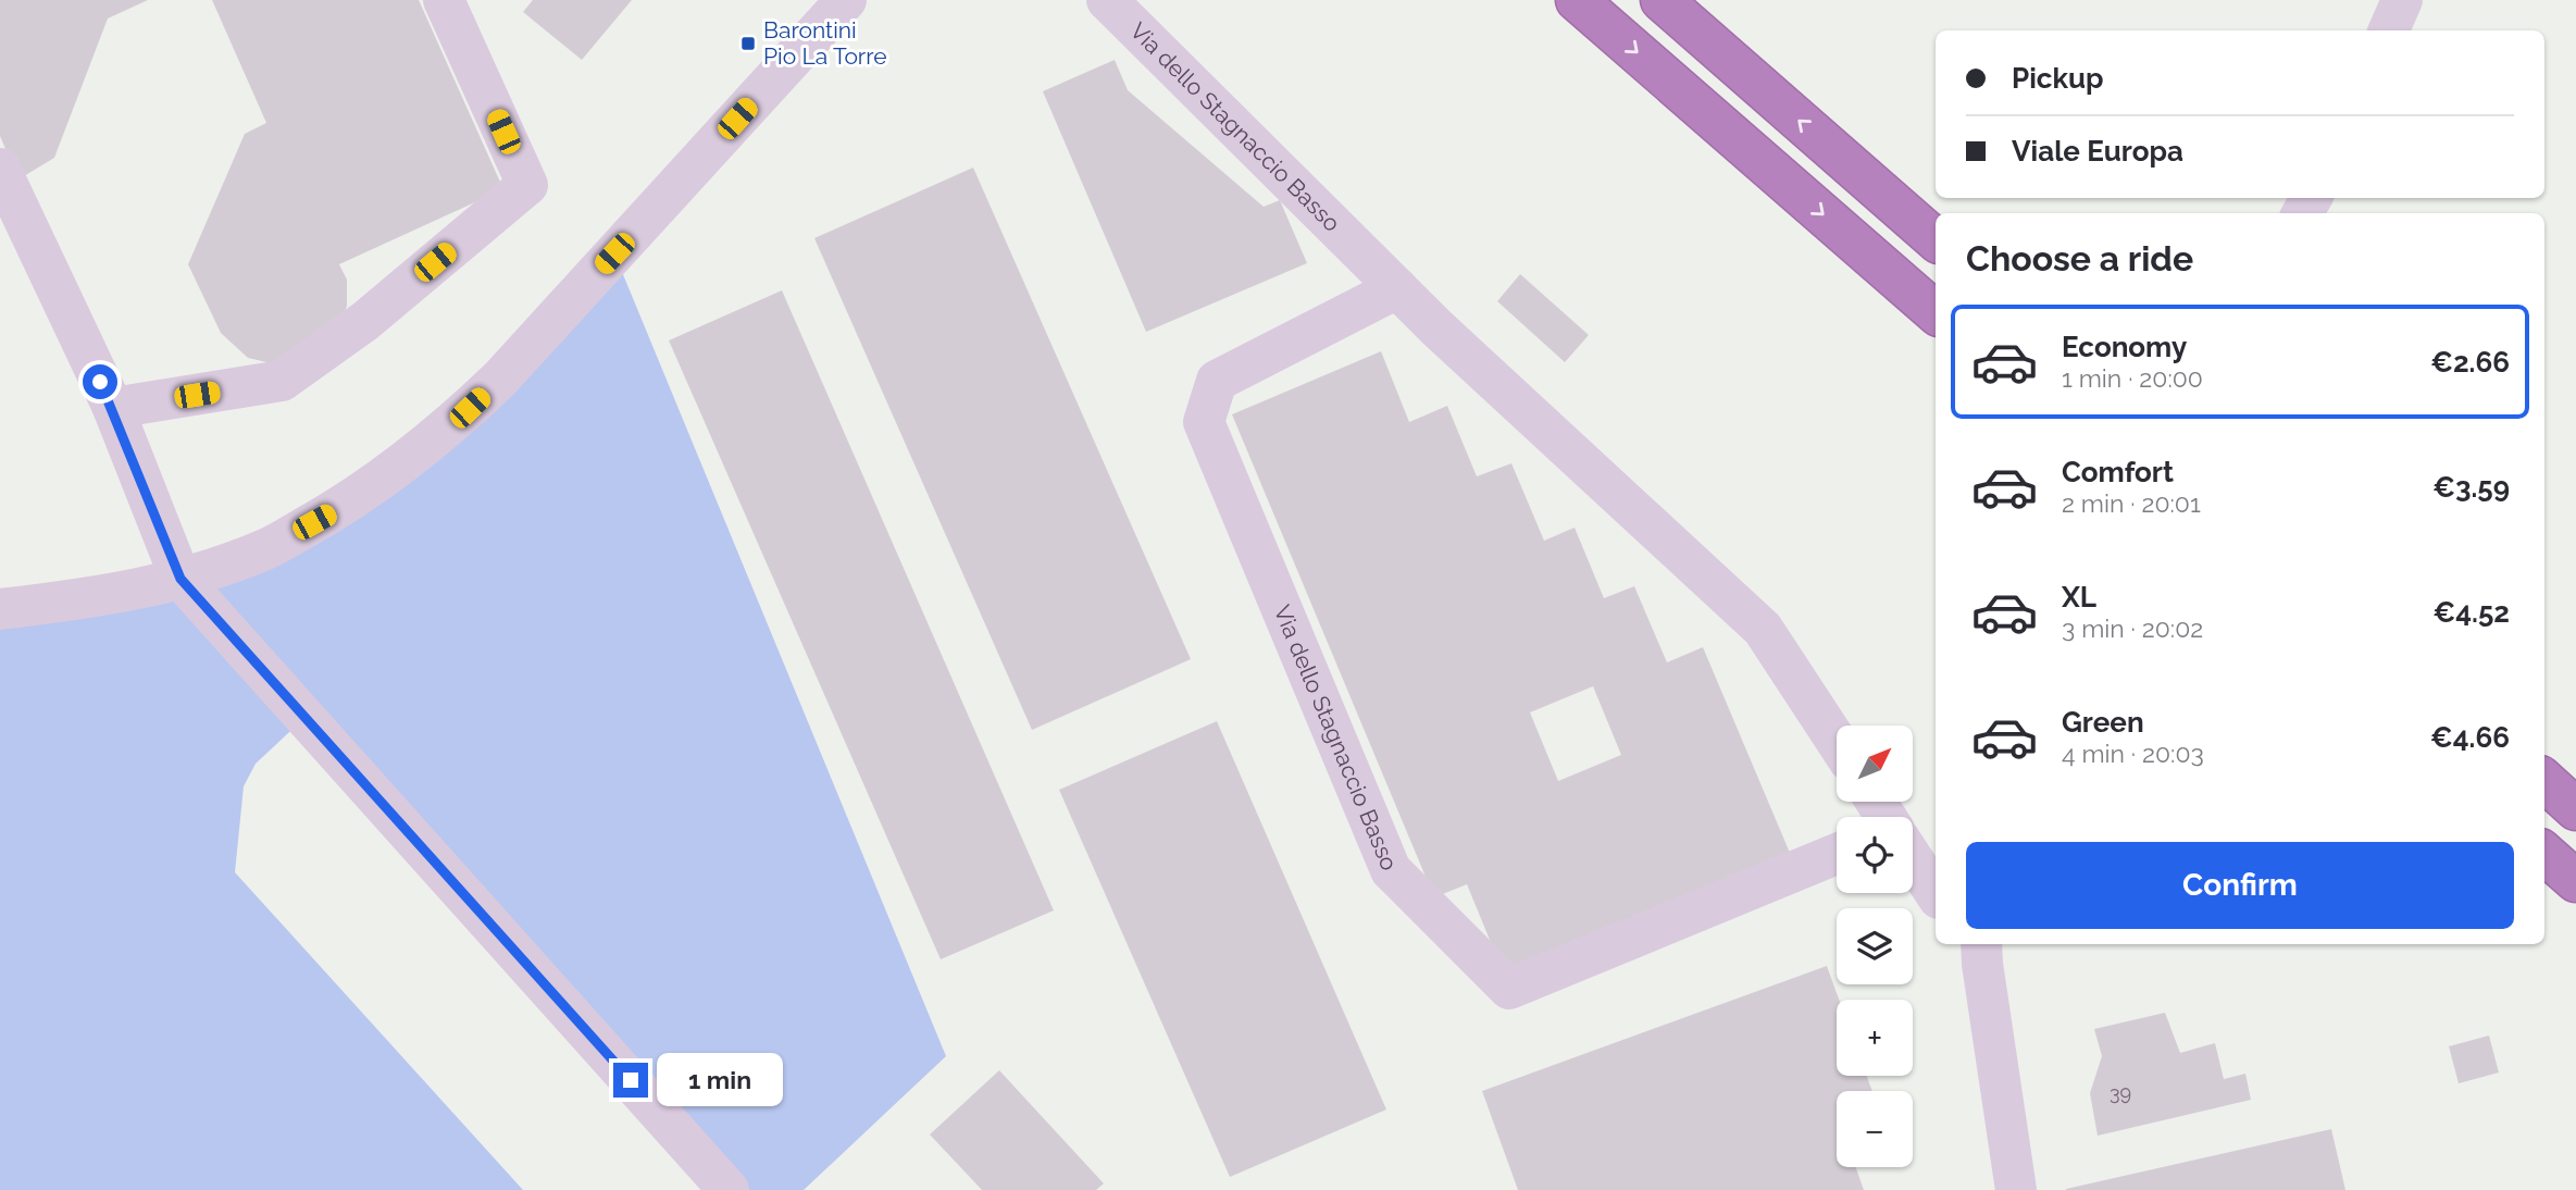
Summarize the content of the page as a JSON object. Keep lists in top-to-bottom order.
{
  "streets": {
    "street": ["Via dello Stagnaccio Basso"]
  },
  "places": {
    "transit": ["Barontini Pio La Torre"]
  },
  "house_numbers": ["39"],
  "north": "top right",
  "page": {
    "banner": ["Pickup", "Viale Europa"],
    "heading": "Choose a ride",
    "list": [
      {
        "name": "Economy",
        "note": "1 min · 20:00",
        "value": "€2.66"
      },
      {
        "name": "Comfort",
        "note": "2 min · 20:01",
        "value": "€3.59"
      },
      {
        "name": "XL",
        "note": "3 min · 20:02",
        "value": "€4.52"
      },
      {
        "name": "Green",
        "note": "4 min · 20:03",
        "value": "€4.66"
      }
    ],
    "map_buttons": ["+", "−"],
    "buttons": "Confirm",
    "bubble": "1 min"
  }
}
